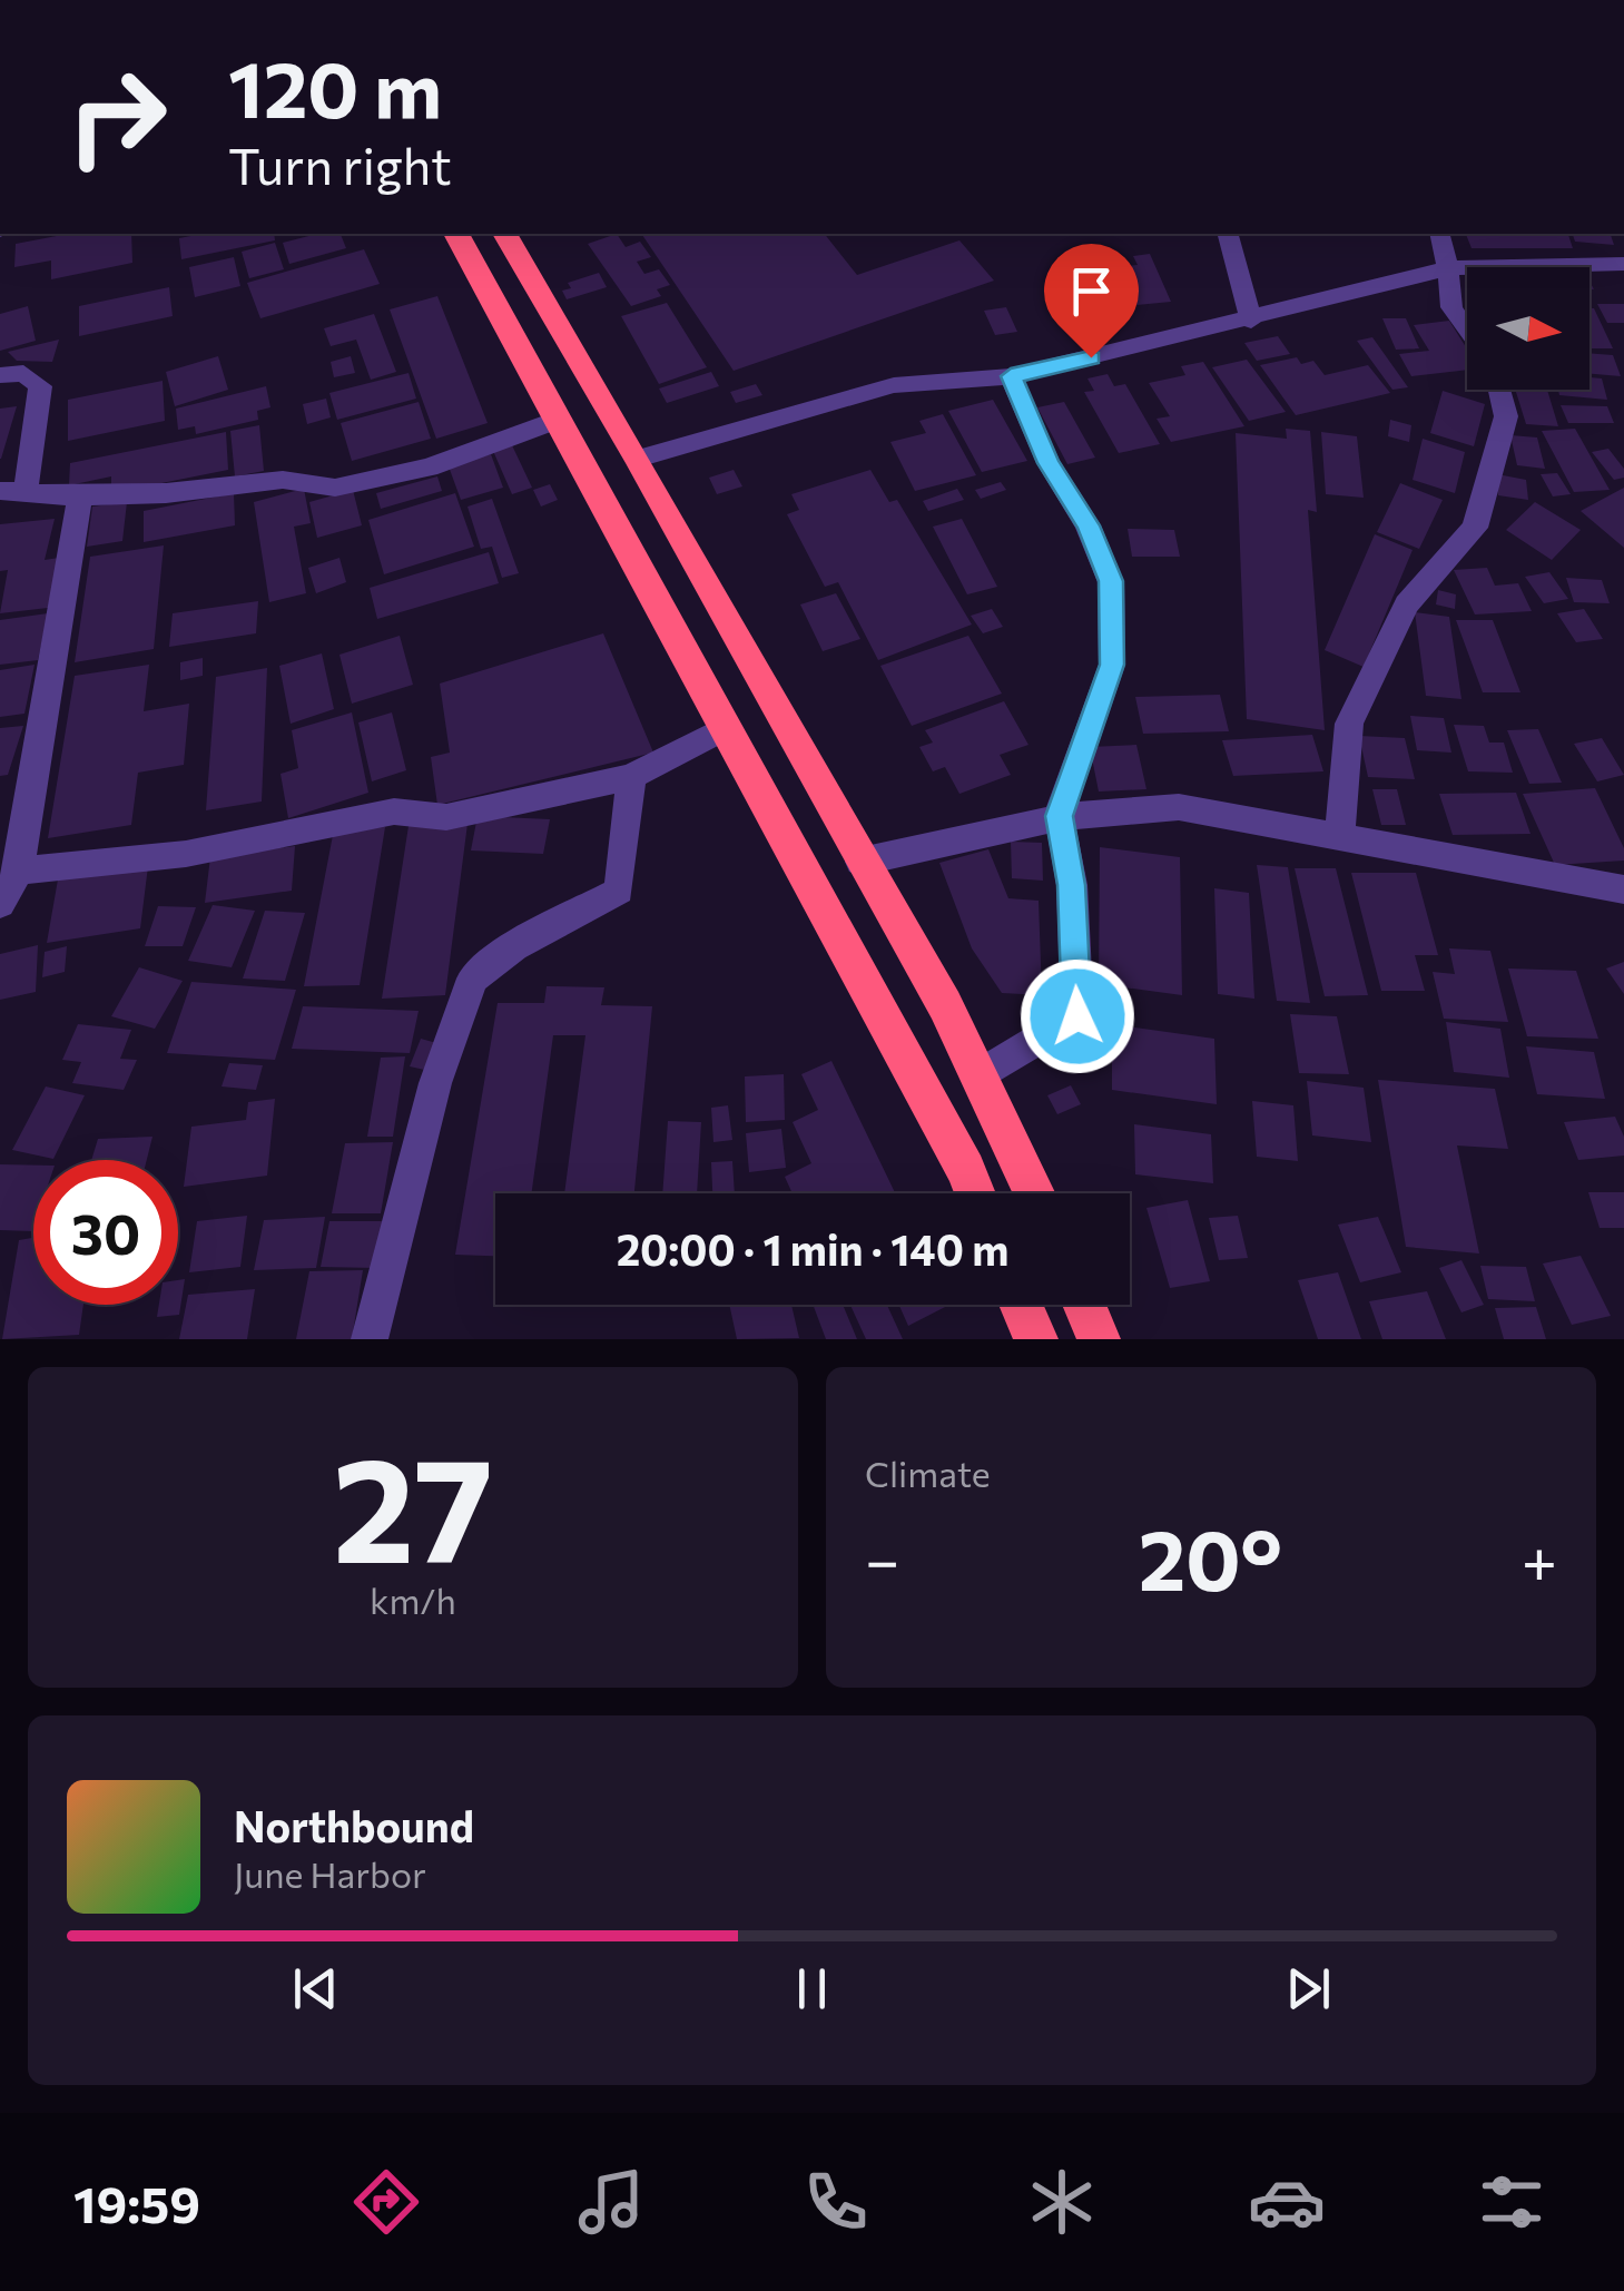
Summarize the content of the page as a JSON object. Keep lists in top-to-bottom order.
{
  "north": "right",
  "page": {
    "turn": ["120 m", "Turn right"],
    "limit": "30",
    "trip": "20:00 · 1 min · 140 m",
    "tile": [
      ["27", "km/h"],
      "Climate"
    ],
    "heat": ["−", "20°", "+"],
    "song": ["Northbound", "June Harbor"],
    "tabs": "19:59"
  }
}
